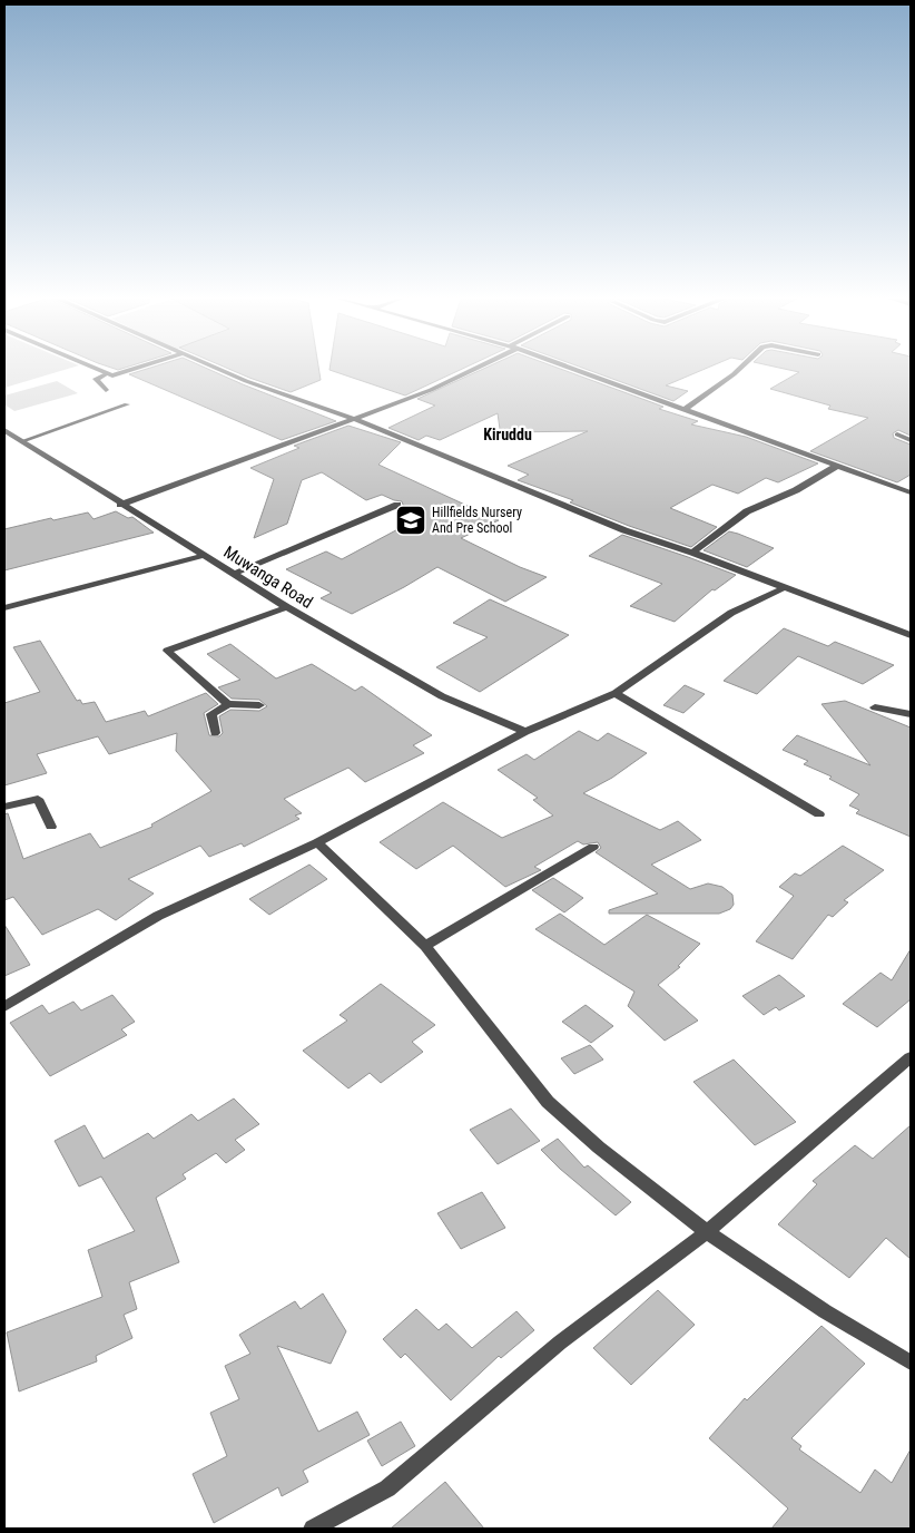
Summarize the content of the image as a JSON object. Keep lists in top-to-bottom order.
{
  "streets": {
    "street": ["Muwanga Road"]
  },
  "districts": ["Kiruddu"],
  "places": {
    "school or university": ["Hillfields Nursery And Pre School"]
  }
}
